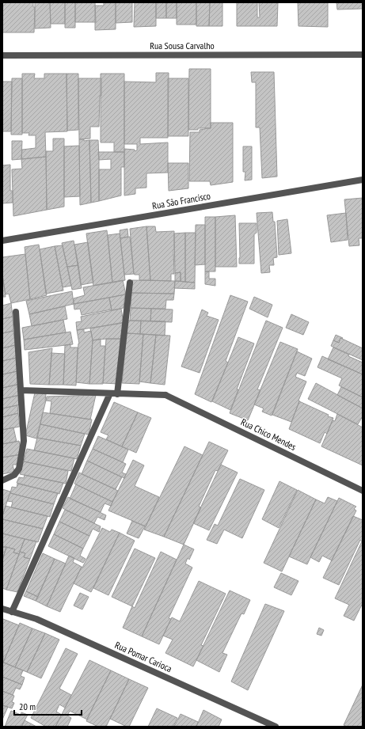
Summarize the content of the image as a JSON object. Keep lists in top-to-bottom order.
{
  "streets": {
    "street": [
      "Rua Sousa Carvalho",
      "Rua São Francisco",
      "Rua Chico Mendes",
      "Rua Pomar Carioca"
    ]
  },
  "scale_bar": "20 m"
}
